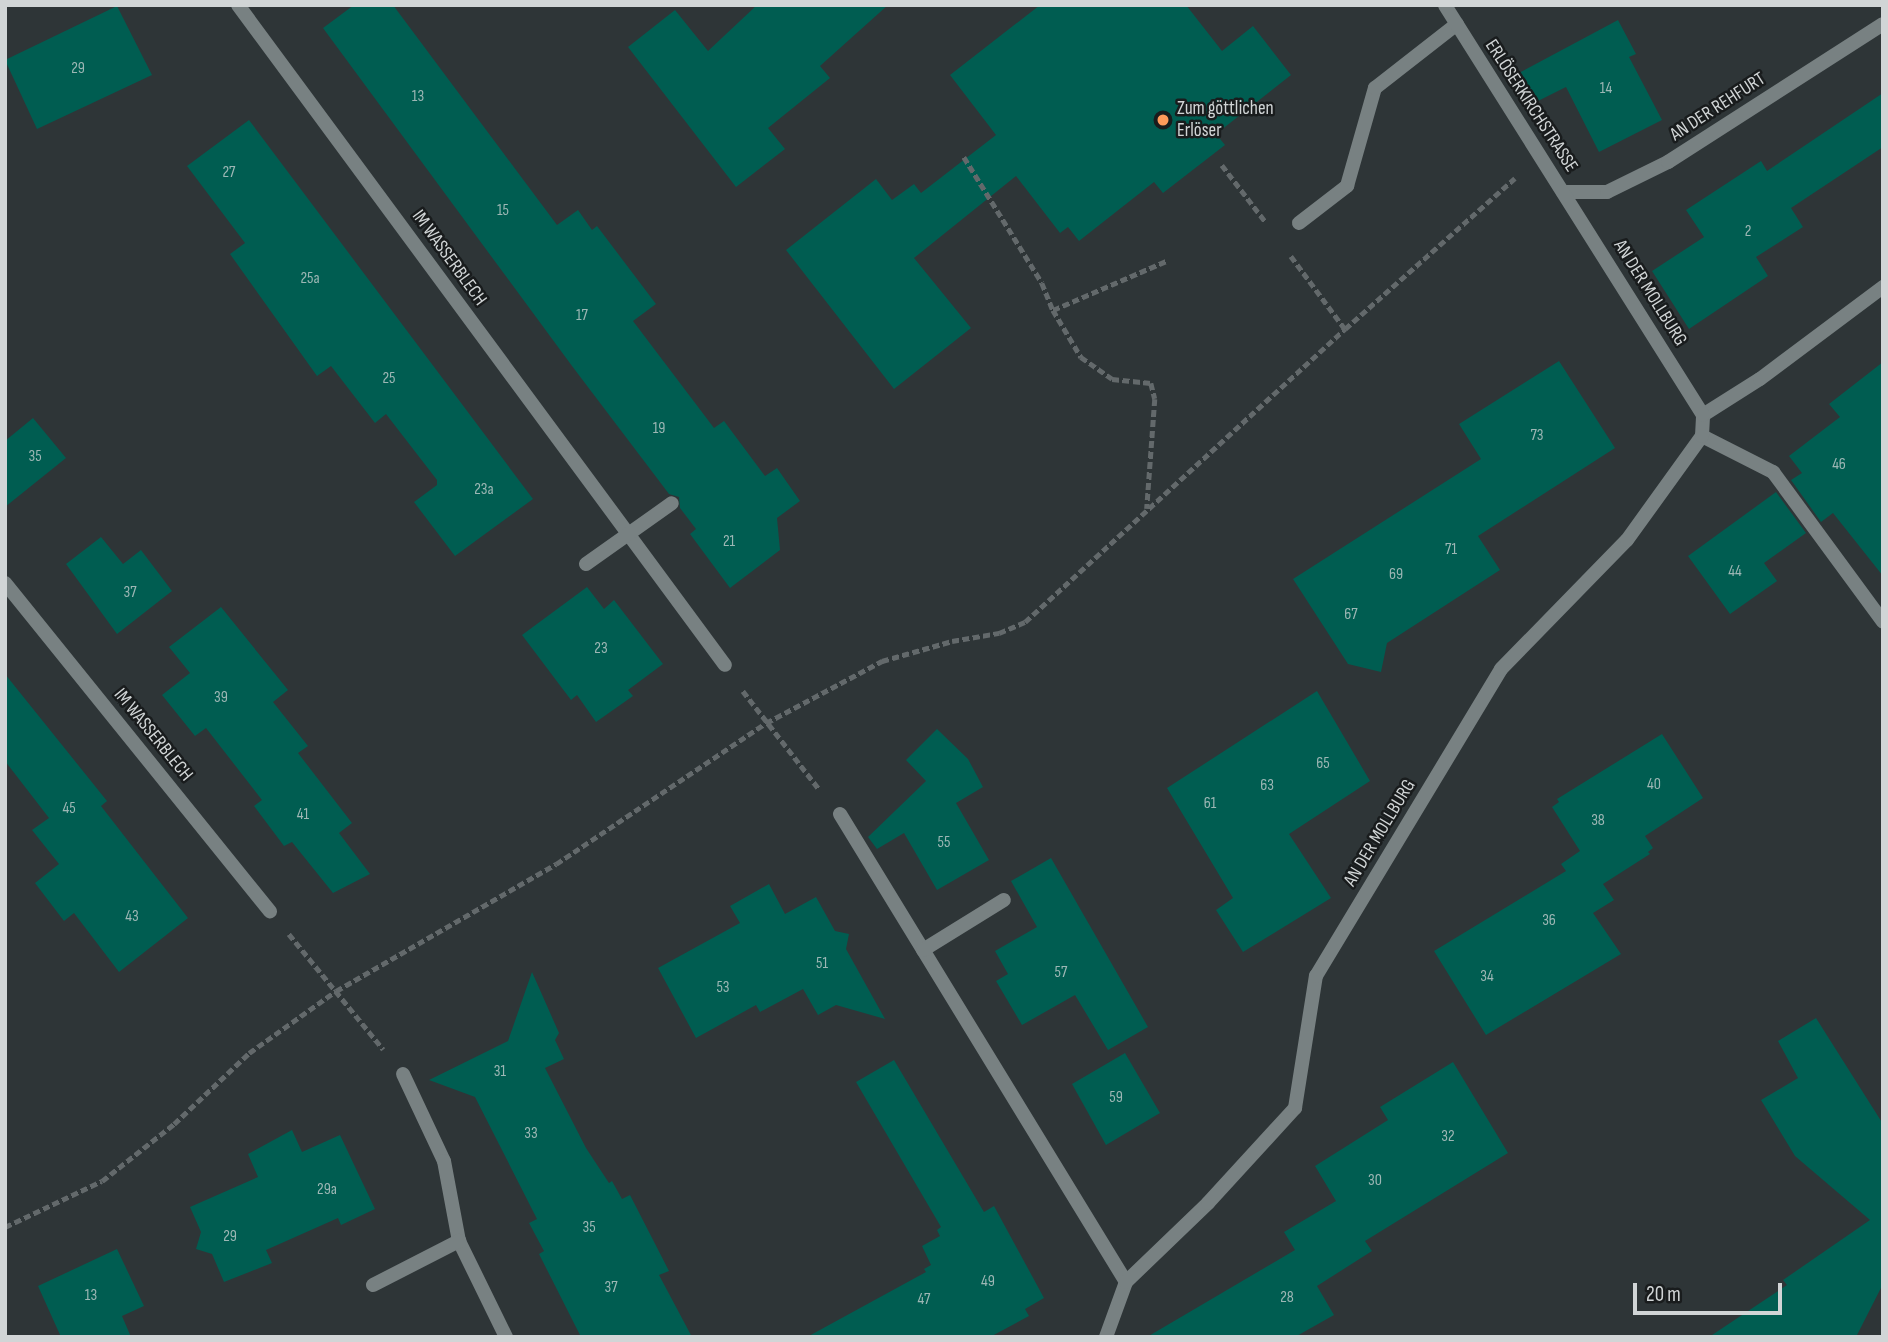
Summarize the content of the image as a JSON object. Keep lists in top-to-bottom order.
{
  "streets": {
    "street": [
      "ERLÖSERKIRCHSTRASSE",
      "AN DER REHFURT",
      "IM WASSERBLECH",
      "AN DER MOLLBURG"
    ]
  },
  "crossings": [
    ["ERLÖSERKIRCHSTRASSE", "AN DER REHFURT"],
    ["ERLÖSERKIRCHSTRASSE", "AN DER MOLLBURG"],
    ["AN DER REHFURT", "AN DER MOLLBURG"]
  ],
  "places": ["Zum göttlichen Erlöser"],
  "house_numbers": [
    "29",
    "14",
    "13",
    "27",
    "15",
    "2",
    "25a",
    "17",
    "25",
    "19",
    "73",
    "35",
    "46",
    "23a",
    "21",
    "71",
    "44",
    "69",
    "37",
    "67",
    "23",
    "39",
    "65",
    "40",
    "63",
    "61",
    "45",
    "41",
    "38",
    "55",
    "43",
    "36",
    "51",
    "57",
    "34",
    "53",
    "31",
    "59",
    "33",
    "32",
    "30",
    "29a",
    "35",
    "29",
    "49",
    "37",
    "13",
    "28",
    "47"
  ],
  "scale_bar": "20 m"
}
